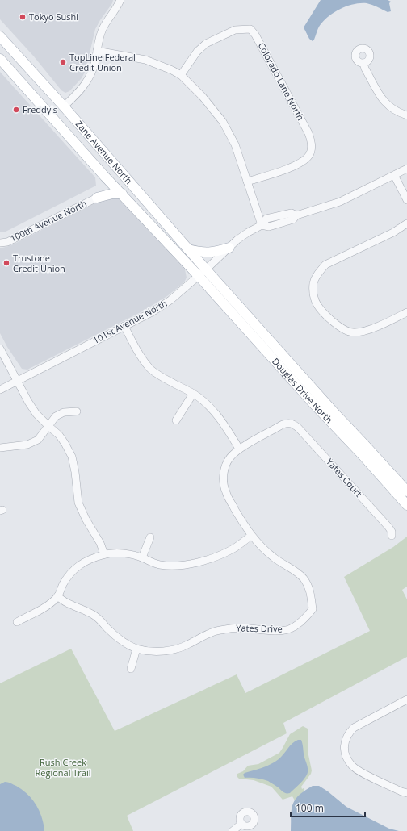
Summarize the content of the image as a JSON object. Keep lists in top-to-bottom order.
{
  "streets": {
    "main road": ["Zane Avenue North", "Douglas Drive North"],
    "street": [
      "Colorado Lane North",
      "100th Avenue North",
      "101st Avenue North",
      "Yates Court",
      "Yates Drive"
    ]
  },
  "crossings": [
    ["Zane Avenue North", "101st Avenue North"],
    ["Zane Avenue North", "Douglas Drive North"],
    ["101st Avenue North", "Douglas Drive North"],
    ["Yates Court", "Yates Drive"]
  ],
  "parks": ["Rush Creek Regional Trail"],
  "places": [
    "Tokyo Sushi",
    "TopLine Federal Credit Union",
    "Freddy's",
    "Trustone Credit Union"
  ],
  "scale_bar": "100 m"
}
